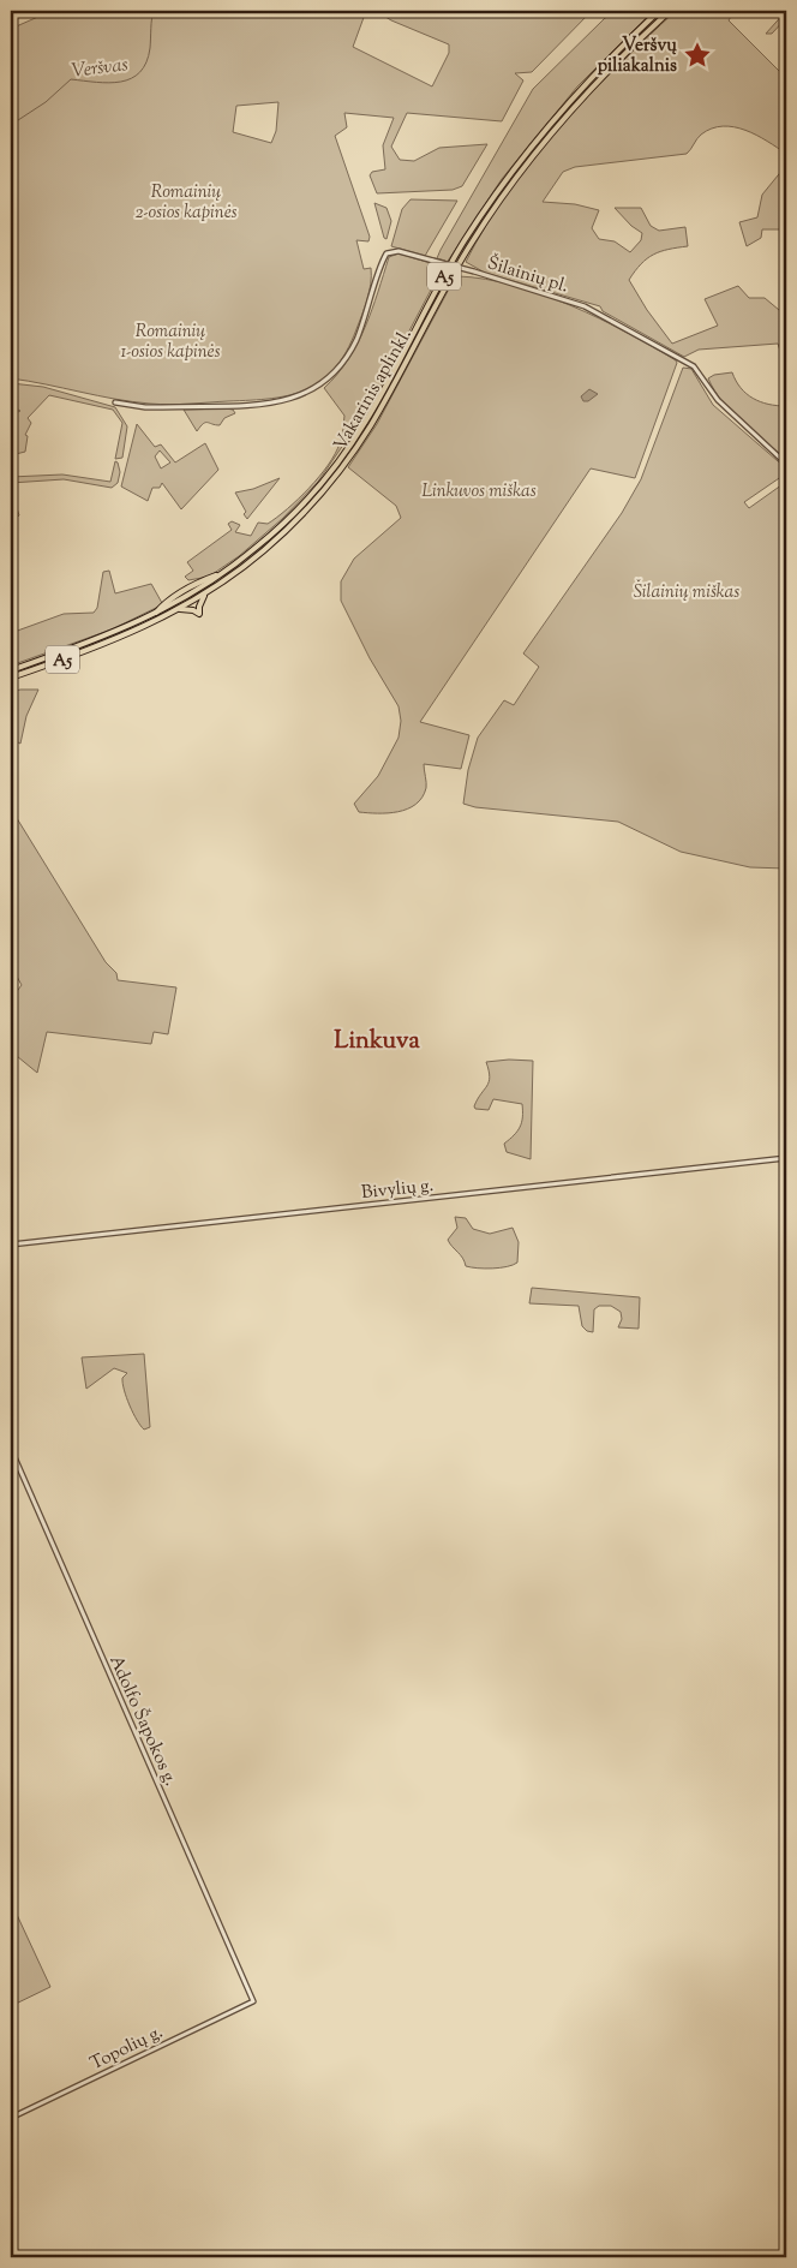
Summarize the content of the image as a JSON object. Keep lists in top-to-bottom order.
{
  "streets": {
    "highway": ["A5", "Vakarinis aplinkl."],
    "street": [
      "Šilainių pl.",
      "Bivylių g.",
      "Adolfo Šapokos g.",
      "Topolių g."
    ]
  },
  "crossings": [
    ["Adolfo Šapokos g.", "Topolių g."]
  ],
  "districts": ["Linkuva"],
  "water": ["Veršvas"],
  "parks": [
    "Romainių 2-osios kapinės",
    "Romainių 1-osios kapinės",
    "Linkuvos miškas",
    "Šilainių miškas"
  ],
  "places": {
    "place": ["Veršvų piliakalnis"]
  }
}
